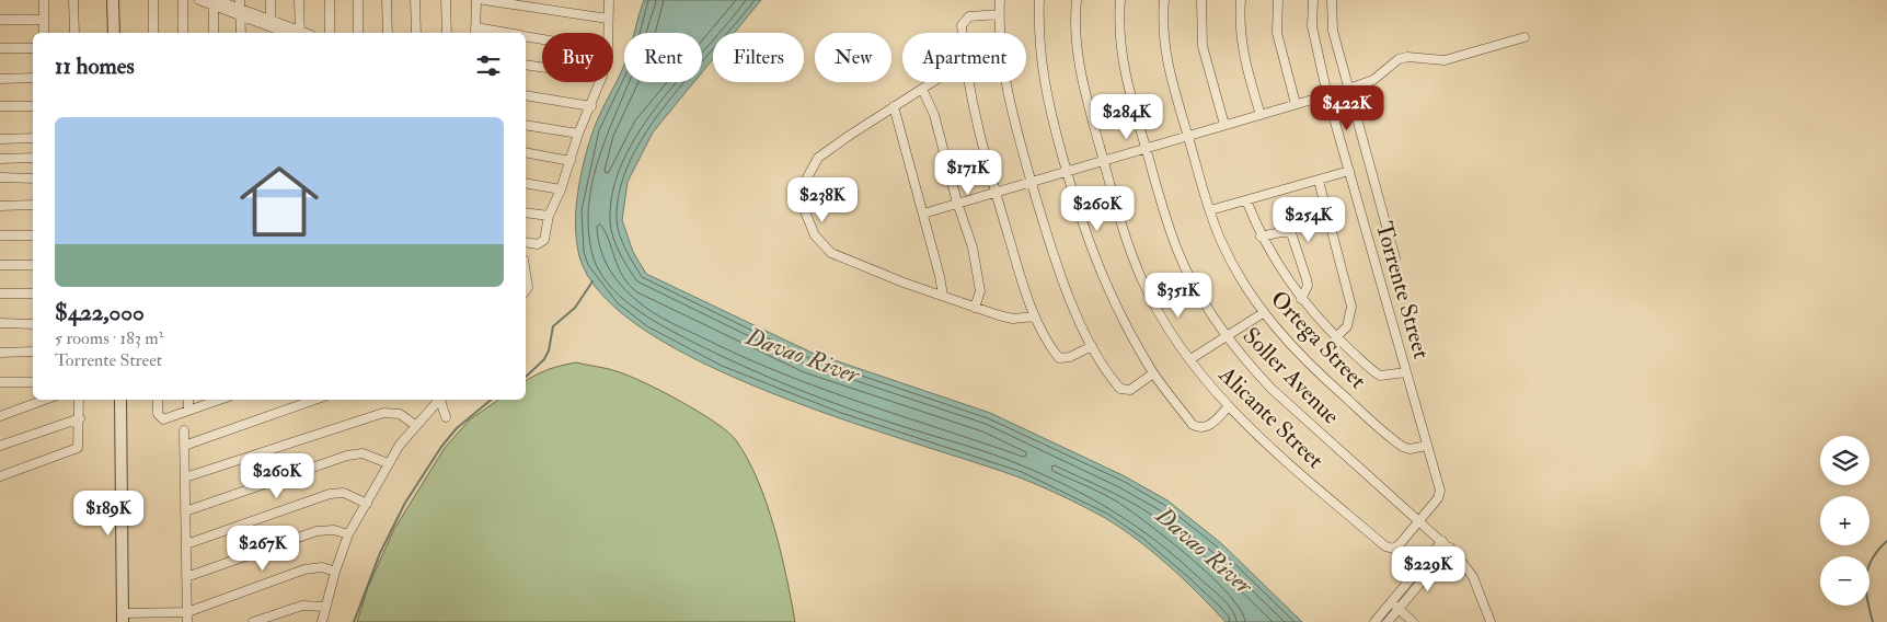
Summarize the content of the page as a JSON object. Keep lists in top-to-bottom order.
{
  "streets": {
    "street": [
      "Torrente Street",
      "Ortega Street",
      "Soller Avenue",
      "Alicante Street"
    ]
  },
  "crossings": [
    ["Torrente Street", "Ortega Street"],
    ["Torrente Street", "Soller Avenue"],
    ["Torrente Street", "Alicante Street"],
    ["Soller Avenue", "Alicante Street"]
  ],
  "water": ["Davao River"],
  "page": {
    "chip": [
      "Buy",
      "Rent",
      "Filters",
      "New",
      "Apartment"
    ],
    "heading": "11 homes",
    "price": [
      "$422K",
      "$284K",
      "$171K",
      "$238K",
      "$260K",
      "$254K",
      "$351K",
      "$260K",
      "$189K",
      "$267K",
      "$229K"
    ],
    "list": [
      {
        "name": "$422,000",
        "note": "5 rooms · 183 m² · Torrente Street"
      }
    ],
    "map_buttons": ["+", "−"]
  }
}
